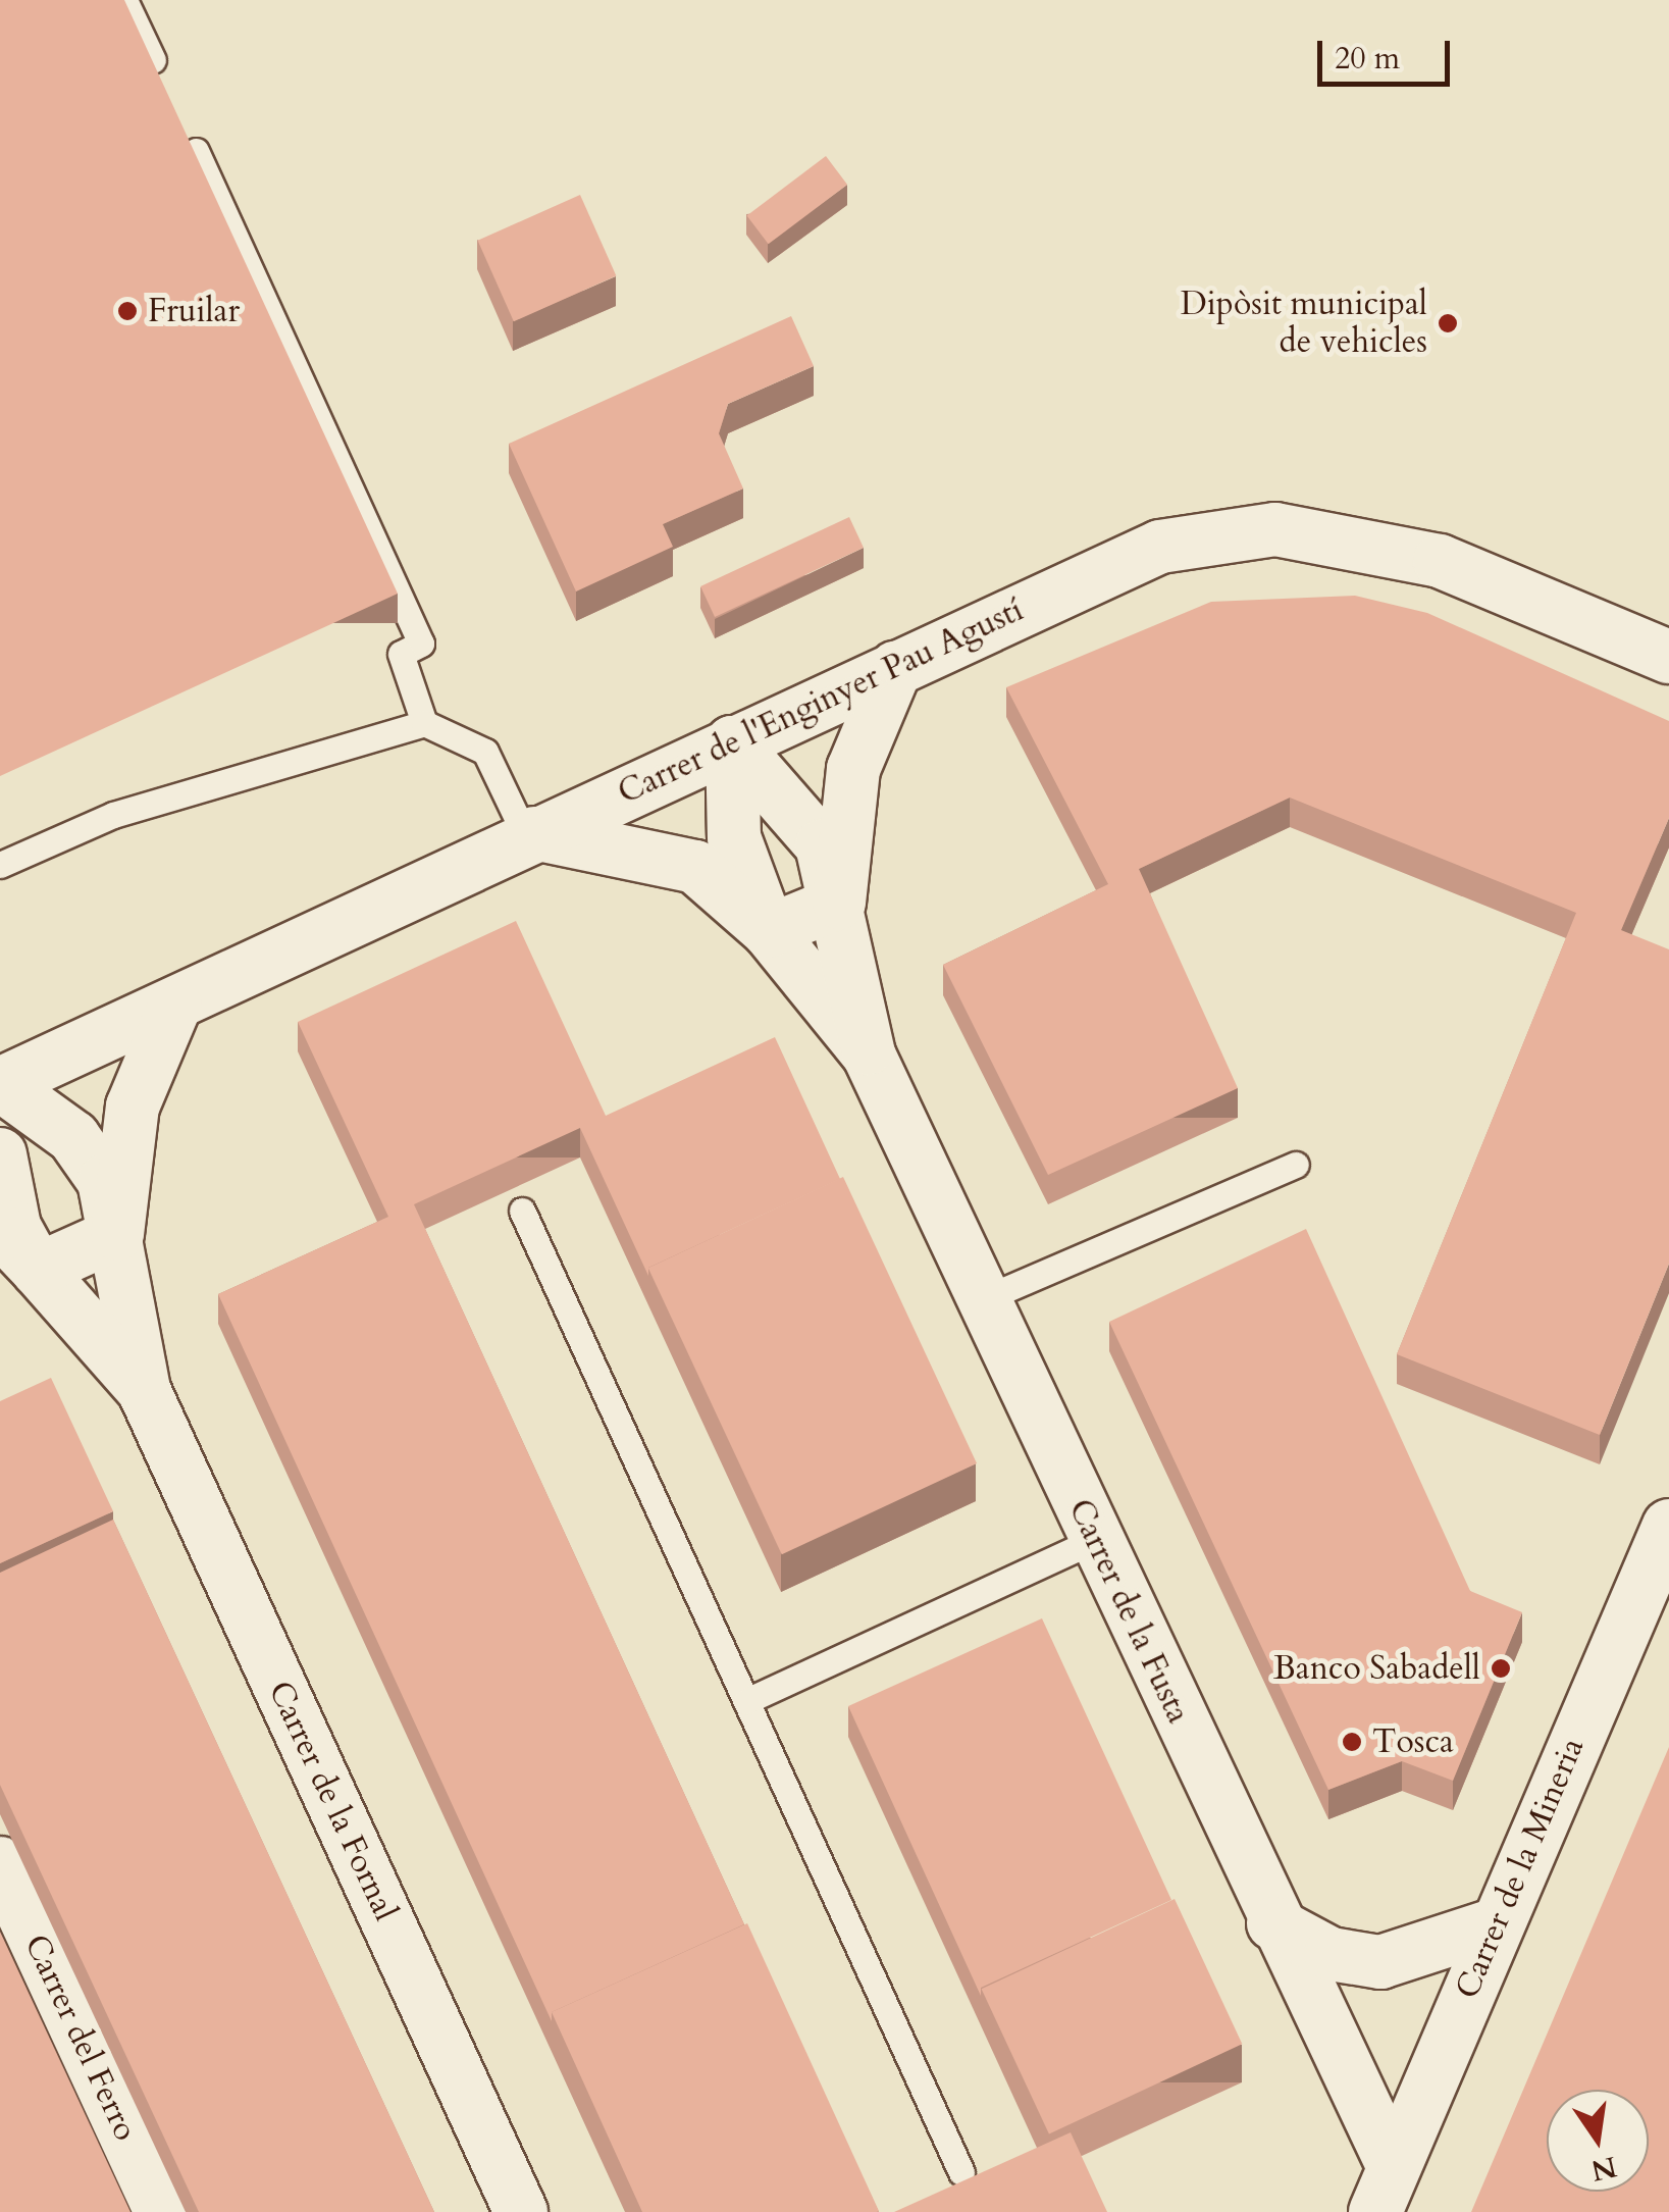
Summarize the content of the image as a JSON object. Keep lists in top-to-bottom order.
{
  "streets": {
    "street": [
      "Carrer de l'Enginyer Pau Agustí",
      "Carrer de la Fusta",
      "Carrer de la Fornal",
      "Carrer de la Mineria",
      "Carrer del Ferro"
    ]
  },
  "crossings": [
    ["Carrer de l'Enginyer Pau Agustí", "Carrer de la Fusta"],
    ["Carrer de l'Enginyer Pau Agustí", "Carrer de la Fornal"],
    ["Carrer de la Fusta", "Carrer de la Mineria"]
  ],
  "places": [
    "Fruilar",
    "Dipòsit municipal de vehicles",
    "Banco Sabadell",
    "Tosca"
  ],
  "scale_bar": "20 m",
  "north": "bottom"
}
